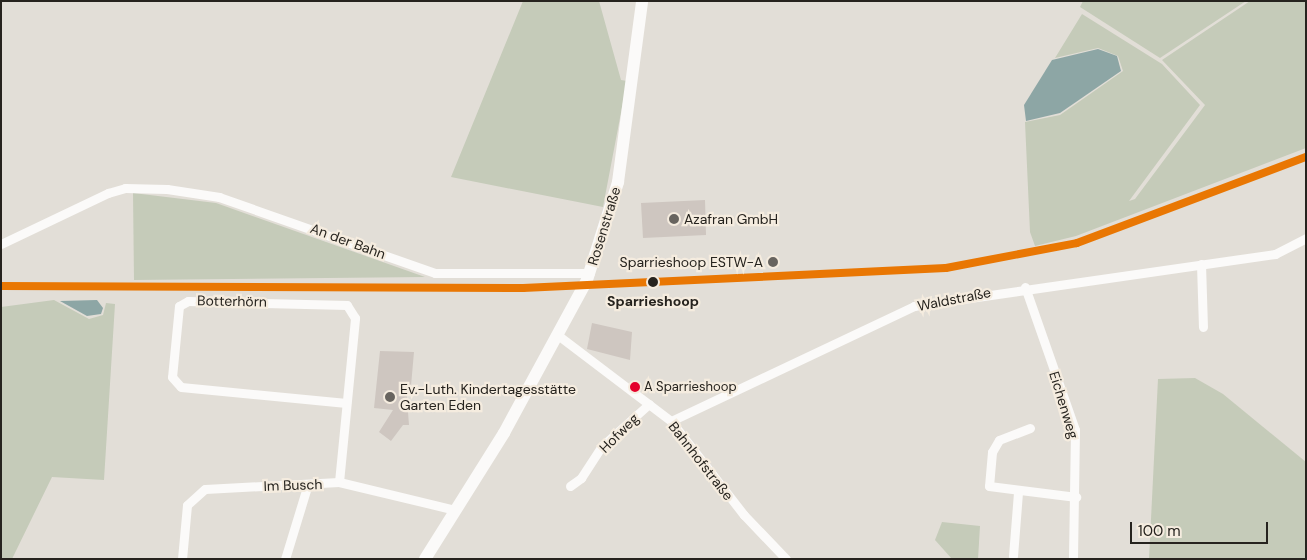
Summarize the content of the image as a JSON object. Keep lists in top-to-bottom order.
{
  "streets": {
    "main road": ["Rosenstraße"],
    "street": [
      "An der Bahn",
      "Waldstraße",
      "Botterhörn",
      "Eichenweg",
      "Hofweg",
      "Bahnhofstraße",
      "Im Busch"
    ]
  },
  "crossings": [
    ["Rosenstraße", "An der Bahn"],
    ["Rosenstraße", "Bahnhofstraße"],
    ["Rosenstraße", "Im Busch"],
    ["Waldstraße", "Eichenweg"],
    ["Waldstraße", "Bahnhofstraße"],
    ["Botterhörn", "Im Busch"],
    ["Hofweg", "Bahnhofstraße"]
  ],
  "places": [
    "Azafran GmbH",
    "Sparrieshoop ESTW-A",
    "Sparrieshoop",
    "A Sparrieshoop",
    "Ev.-Luth. Kindertagesstätte Garten Eden"
  ],
  "scale_bar": "100 m"
}
